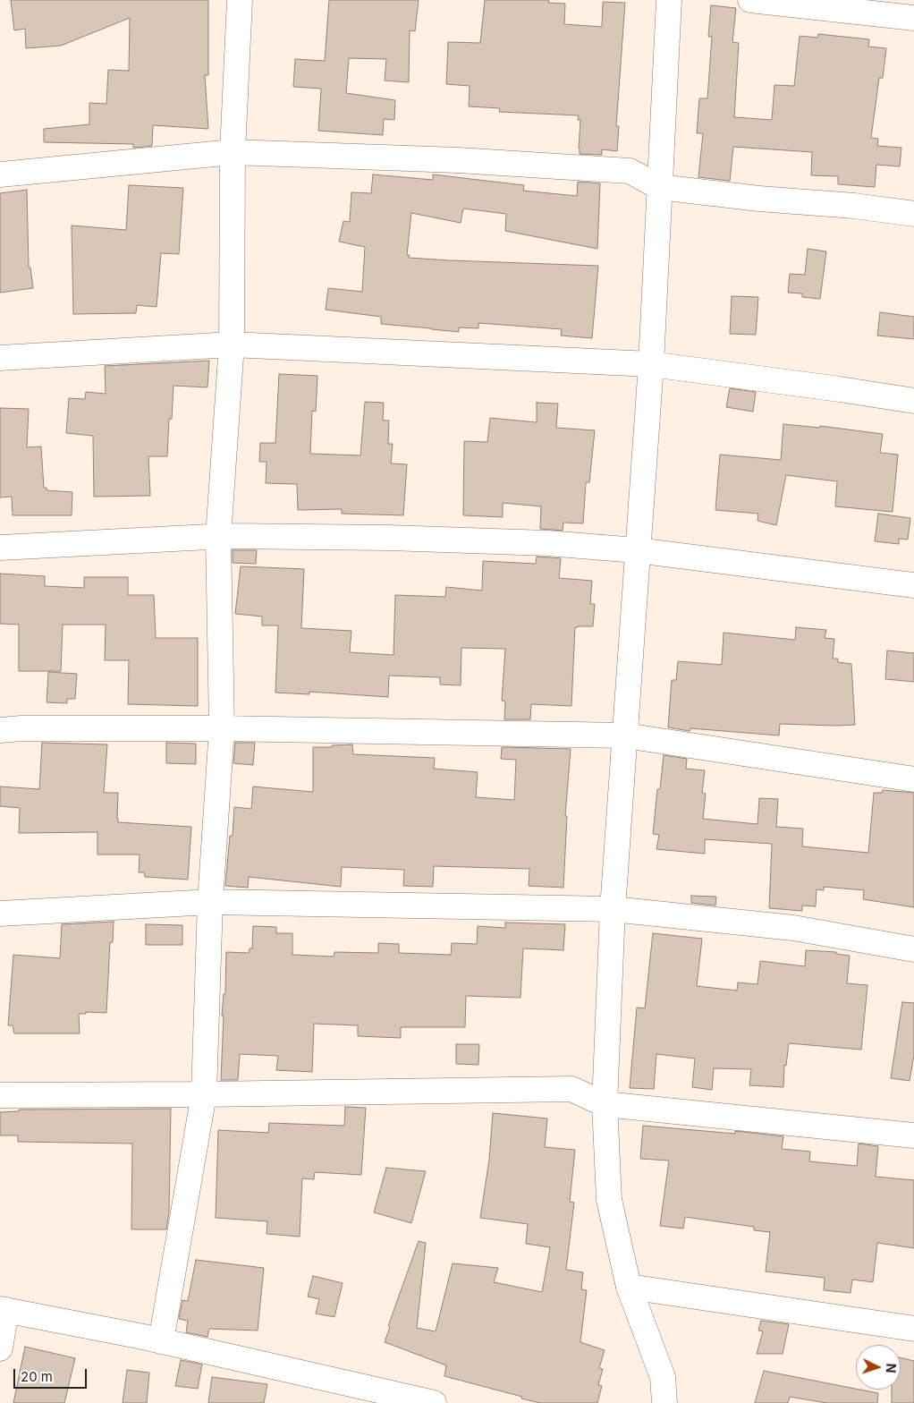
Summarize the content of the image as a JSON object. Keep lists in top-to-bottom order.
{
  "scale_bar": "20 m",
  "north": "right"
}
